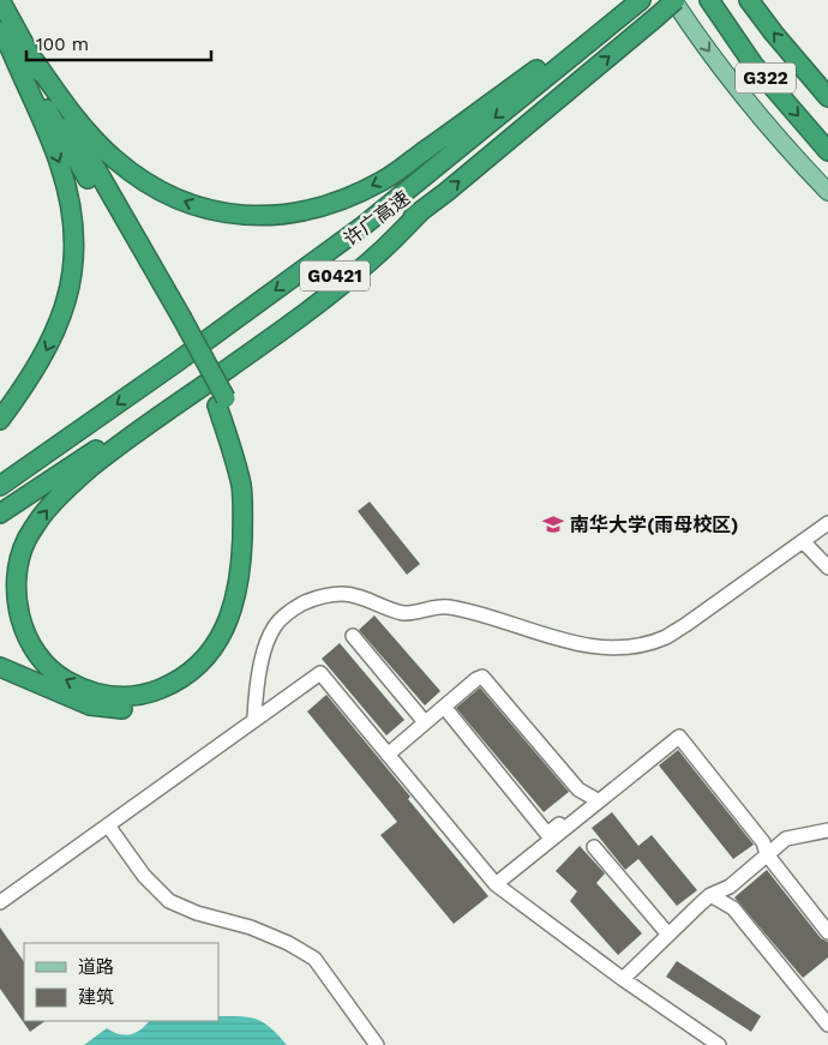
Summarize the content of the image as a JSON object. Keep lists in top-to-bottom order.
{
  "streets": {
    "highway": ["G322", "许广高速", "G0421"]
  },
  "places": {
    "school or university": ["南华大学(雨母校区)"]
  },
  "legend": ["道路", "建筑"],
  "scale_bar": "100 m"
}
